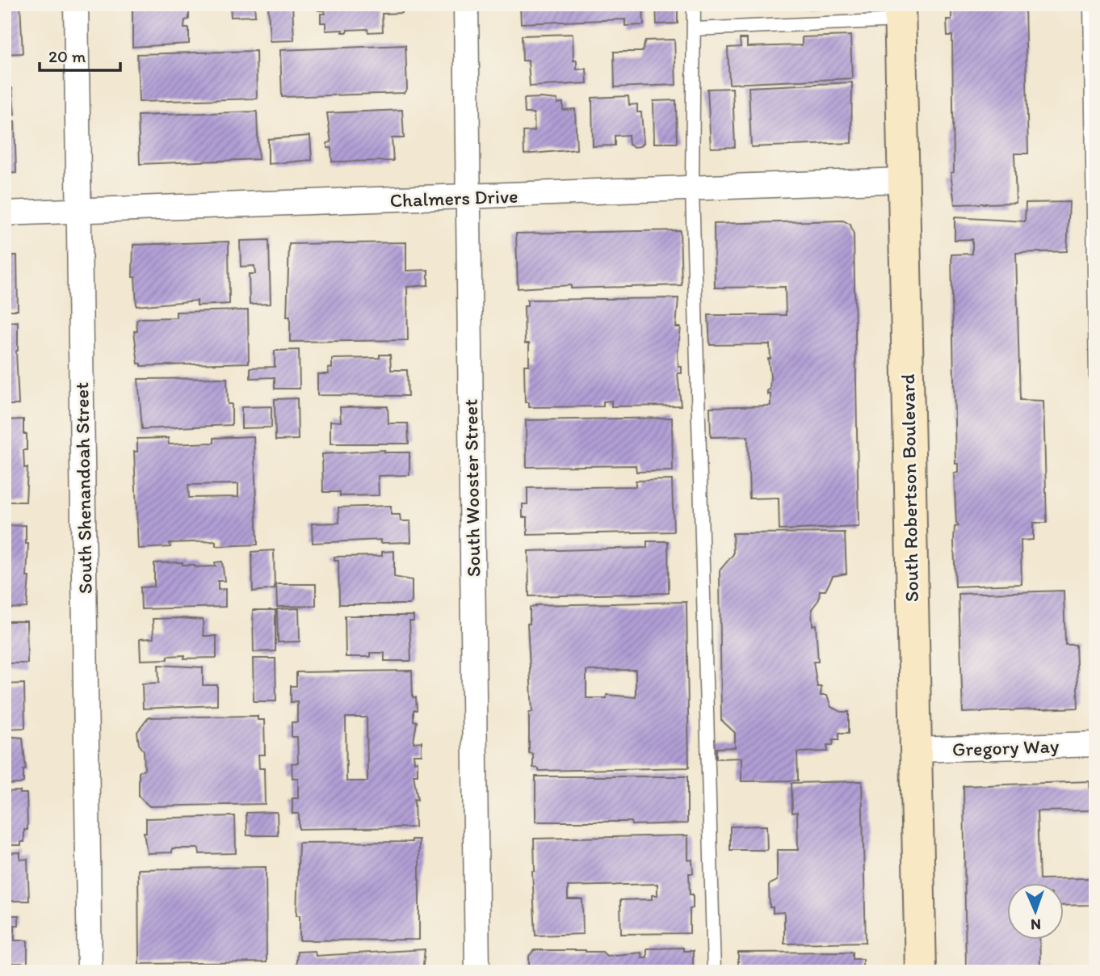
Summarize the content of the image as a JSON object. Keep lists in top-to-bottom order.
{
  "streets": {
    "main road": ["South Robertson Boulevard"],
    "street": [
      "Chalmers Drive",
      "South Shenandoah Street",
      "South Wooster Street",
      "Gregory Way"
    ]
  },
  "crossings": [
    ["Chalmers Drive", "South Shenandoah Street"],
    ["Chalmers Drive", "South Wooster Street"],
    ["Chalmers Drive", "South Robertson Boulevard"],
    ["South Robertson Boulevard", "Gregory Way"]
  ],
  "scale_bar": "20 m",
  "north": "bottom"
}
